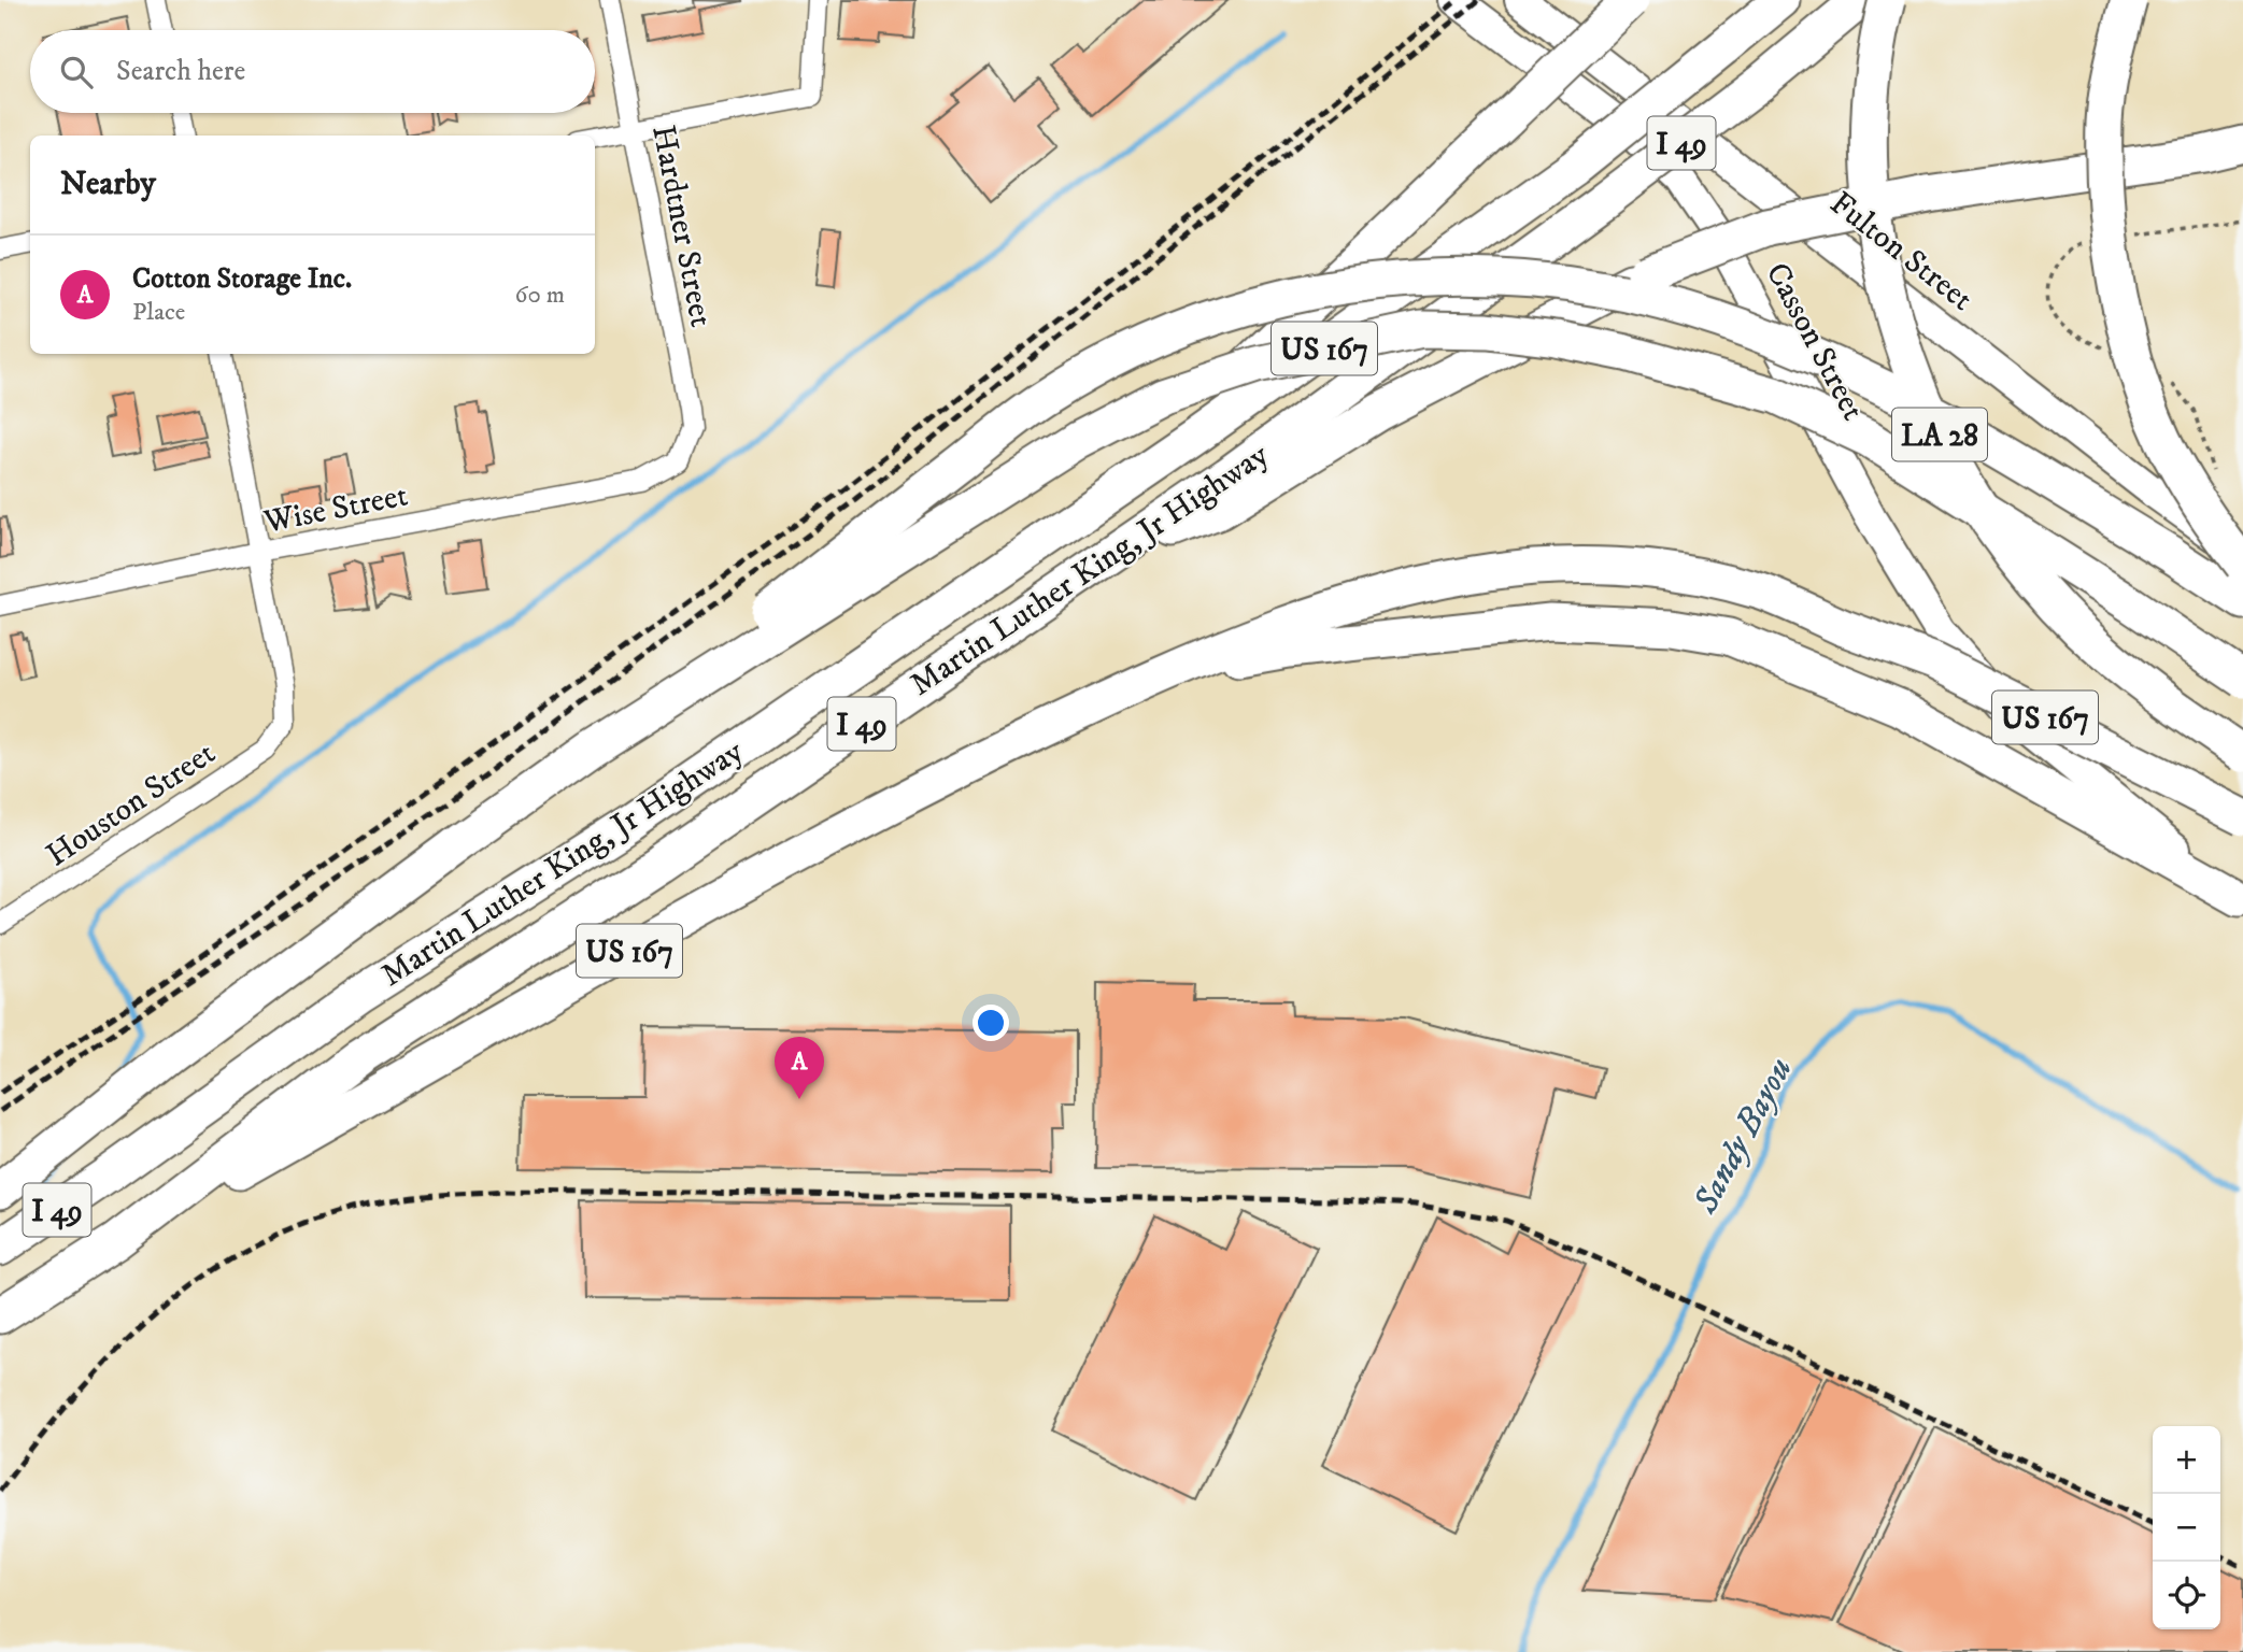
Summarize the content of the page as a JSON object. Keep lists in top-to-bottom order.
{
  "streets": {
    "highway": [
      "I 49",
      "US 167",
      "LA 28",
      "Martin Luther King, Jr Highway"
    ],
    "main road": ["Fulton Street", "Casson Street"],
    "street": ["Hardtner Street", "Wise Street", "Houston Street"]
  },
  "crossings": [
    ["Hardtner Street", "Wise Street"],
    ["US 167", "Martin Luther King, Jr Highway"],
    ["Wise Street", "Houston Street"]
  ],
  "water": ["Sandy Bayou"],
  "page": {
    "search": "Search here",
    "heading": "Nearby",
    "list": [
      {
        "mark": "A",
        "name": "Cotton Storage Inc.",
        "note": "Place",
        "value": "60 m"
      }
    ],
    "pins": "A",
    "map_buttons": ["+", "−"]
  }
}
